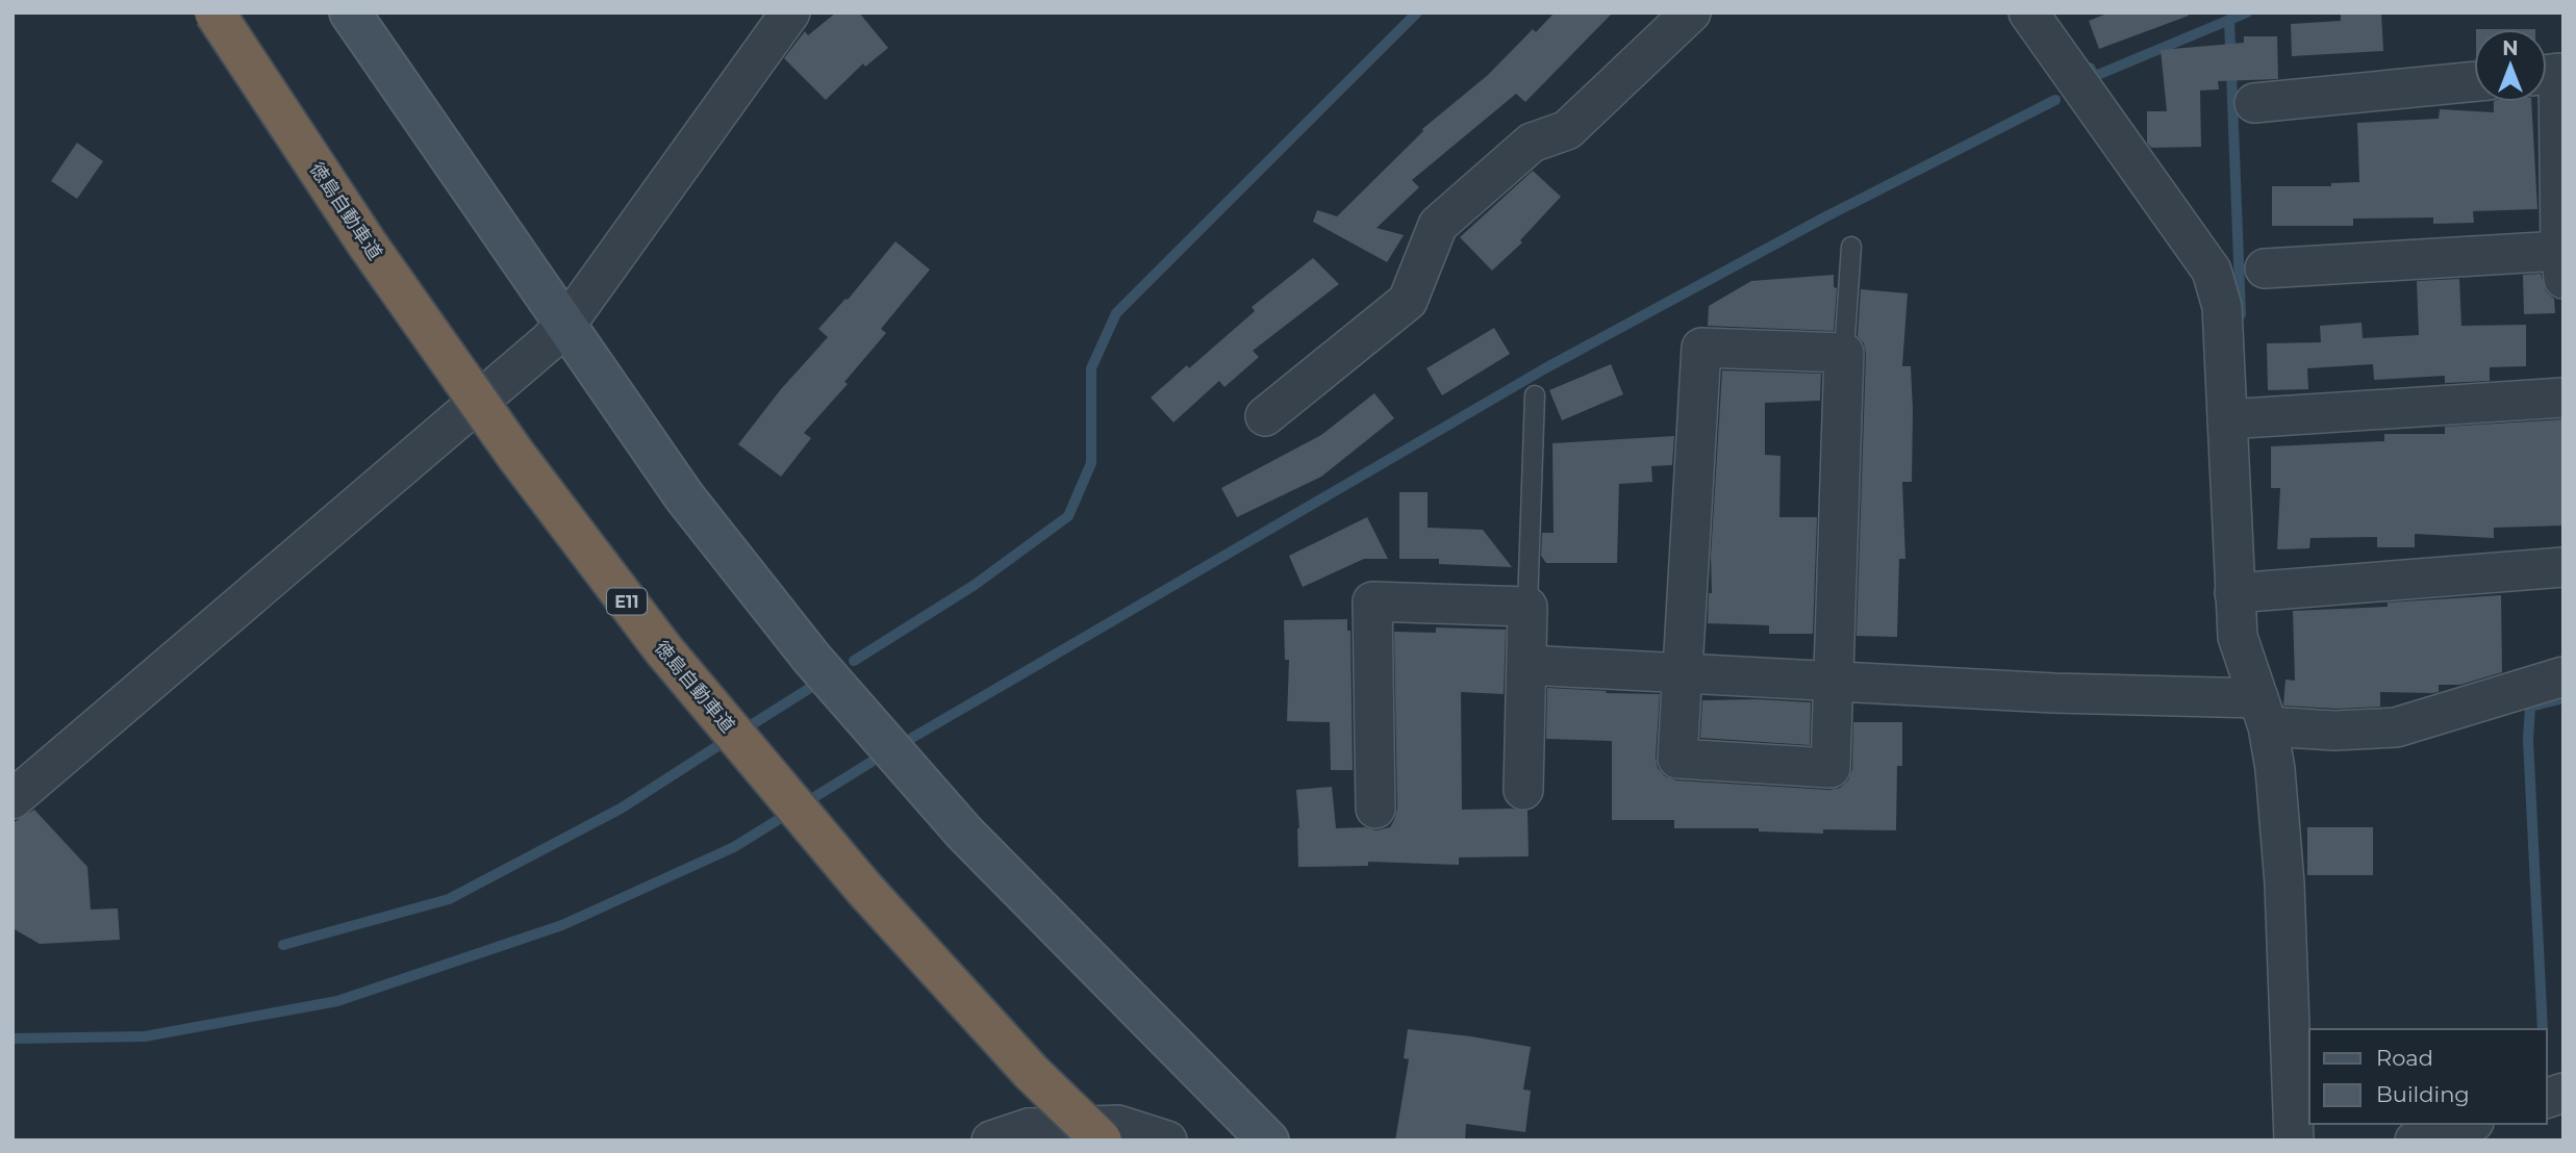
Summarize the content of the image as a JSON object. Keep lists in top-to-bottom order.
{
  "streets": {
    "highway": ["徳島自動車道", "E11"]
  },
  "legend": ["Road", "Building"],
  "north": "top"
}
